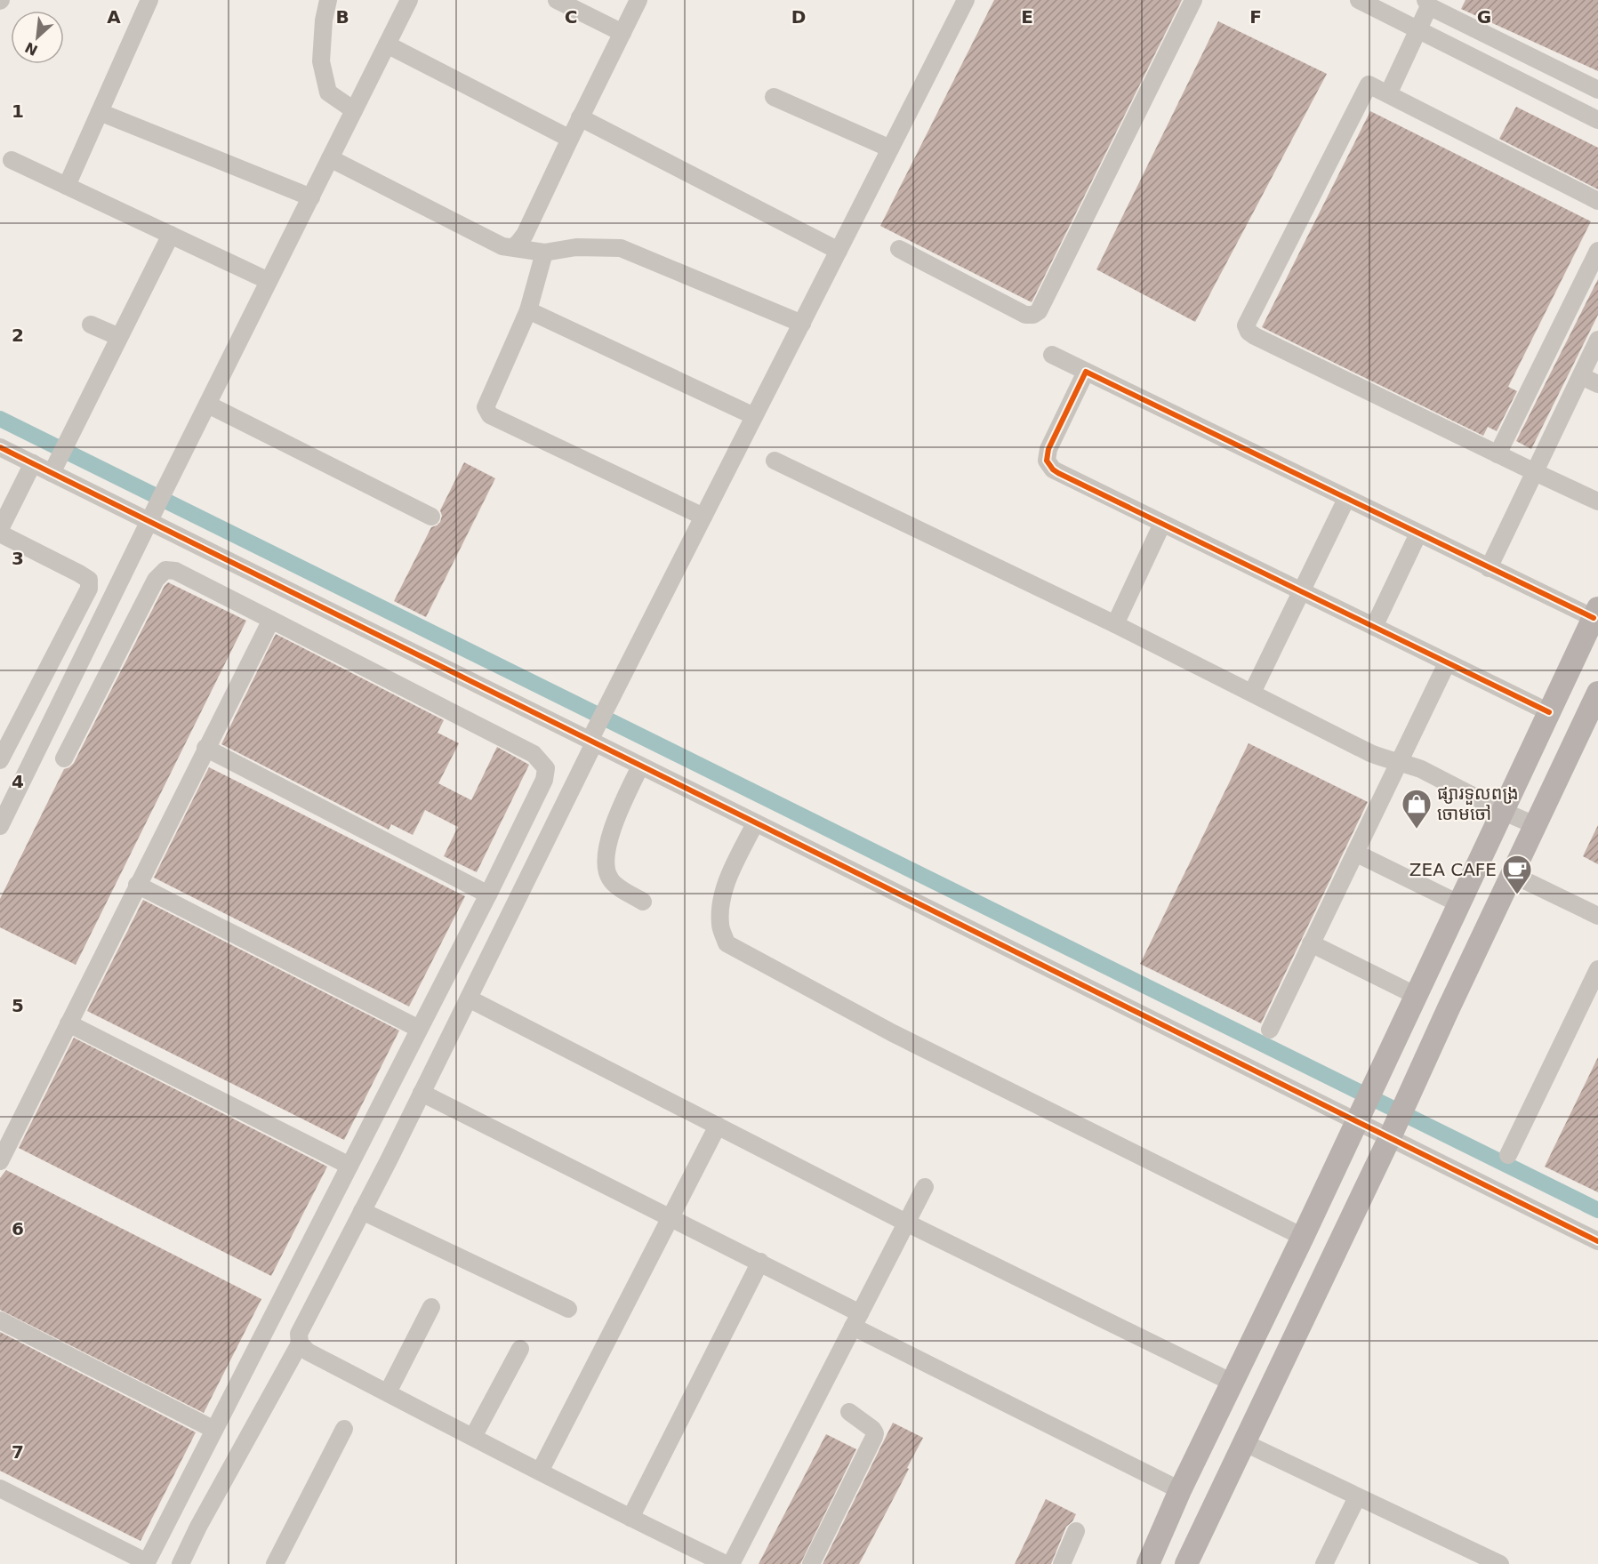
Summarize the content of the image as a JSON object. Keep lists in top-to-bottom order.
{
  "places": {
    "shop": ["ផ្សារទួលពង្រ ចោមចៅ"],
    "cafe": ["ZEA CAFE"]
  },
  "north": "bottom left",
  "grid": {
    "columns": [
      "A",
      "B",
      "C",
      "D",
      "E",
      "F",
      "G"
    ],
    "rows": [
      "1",
      "2",
      "3",
      "4",
      "5",
      "6",
      "7"
    ]
  }
}
